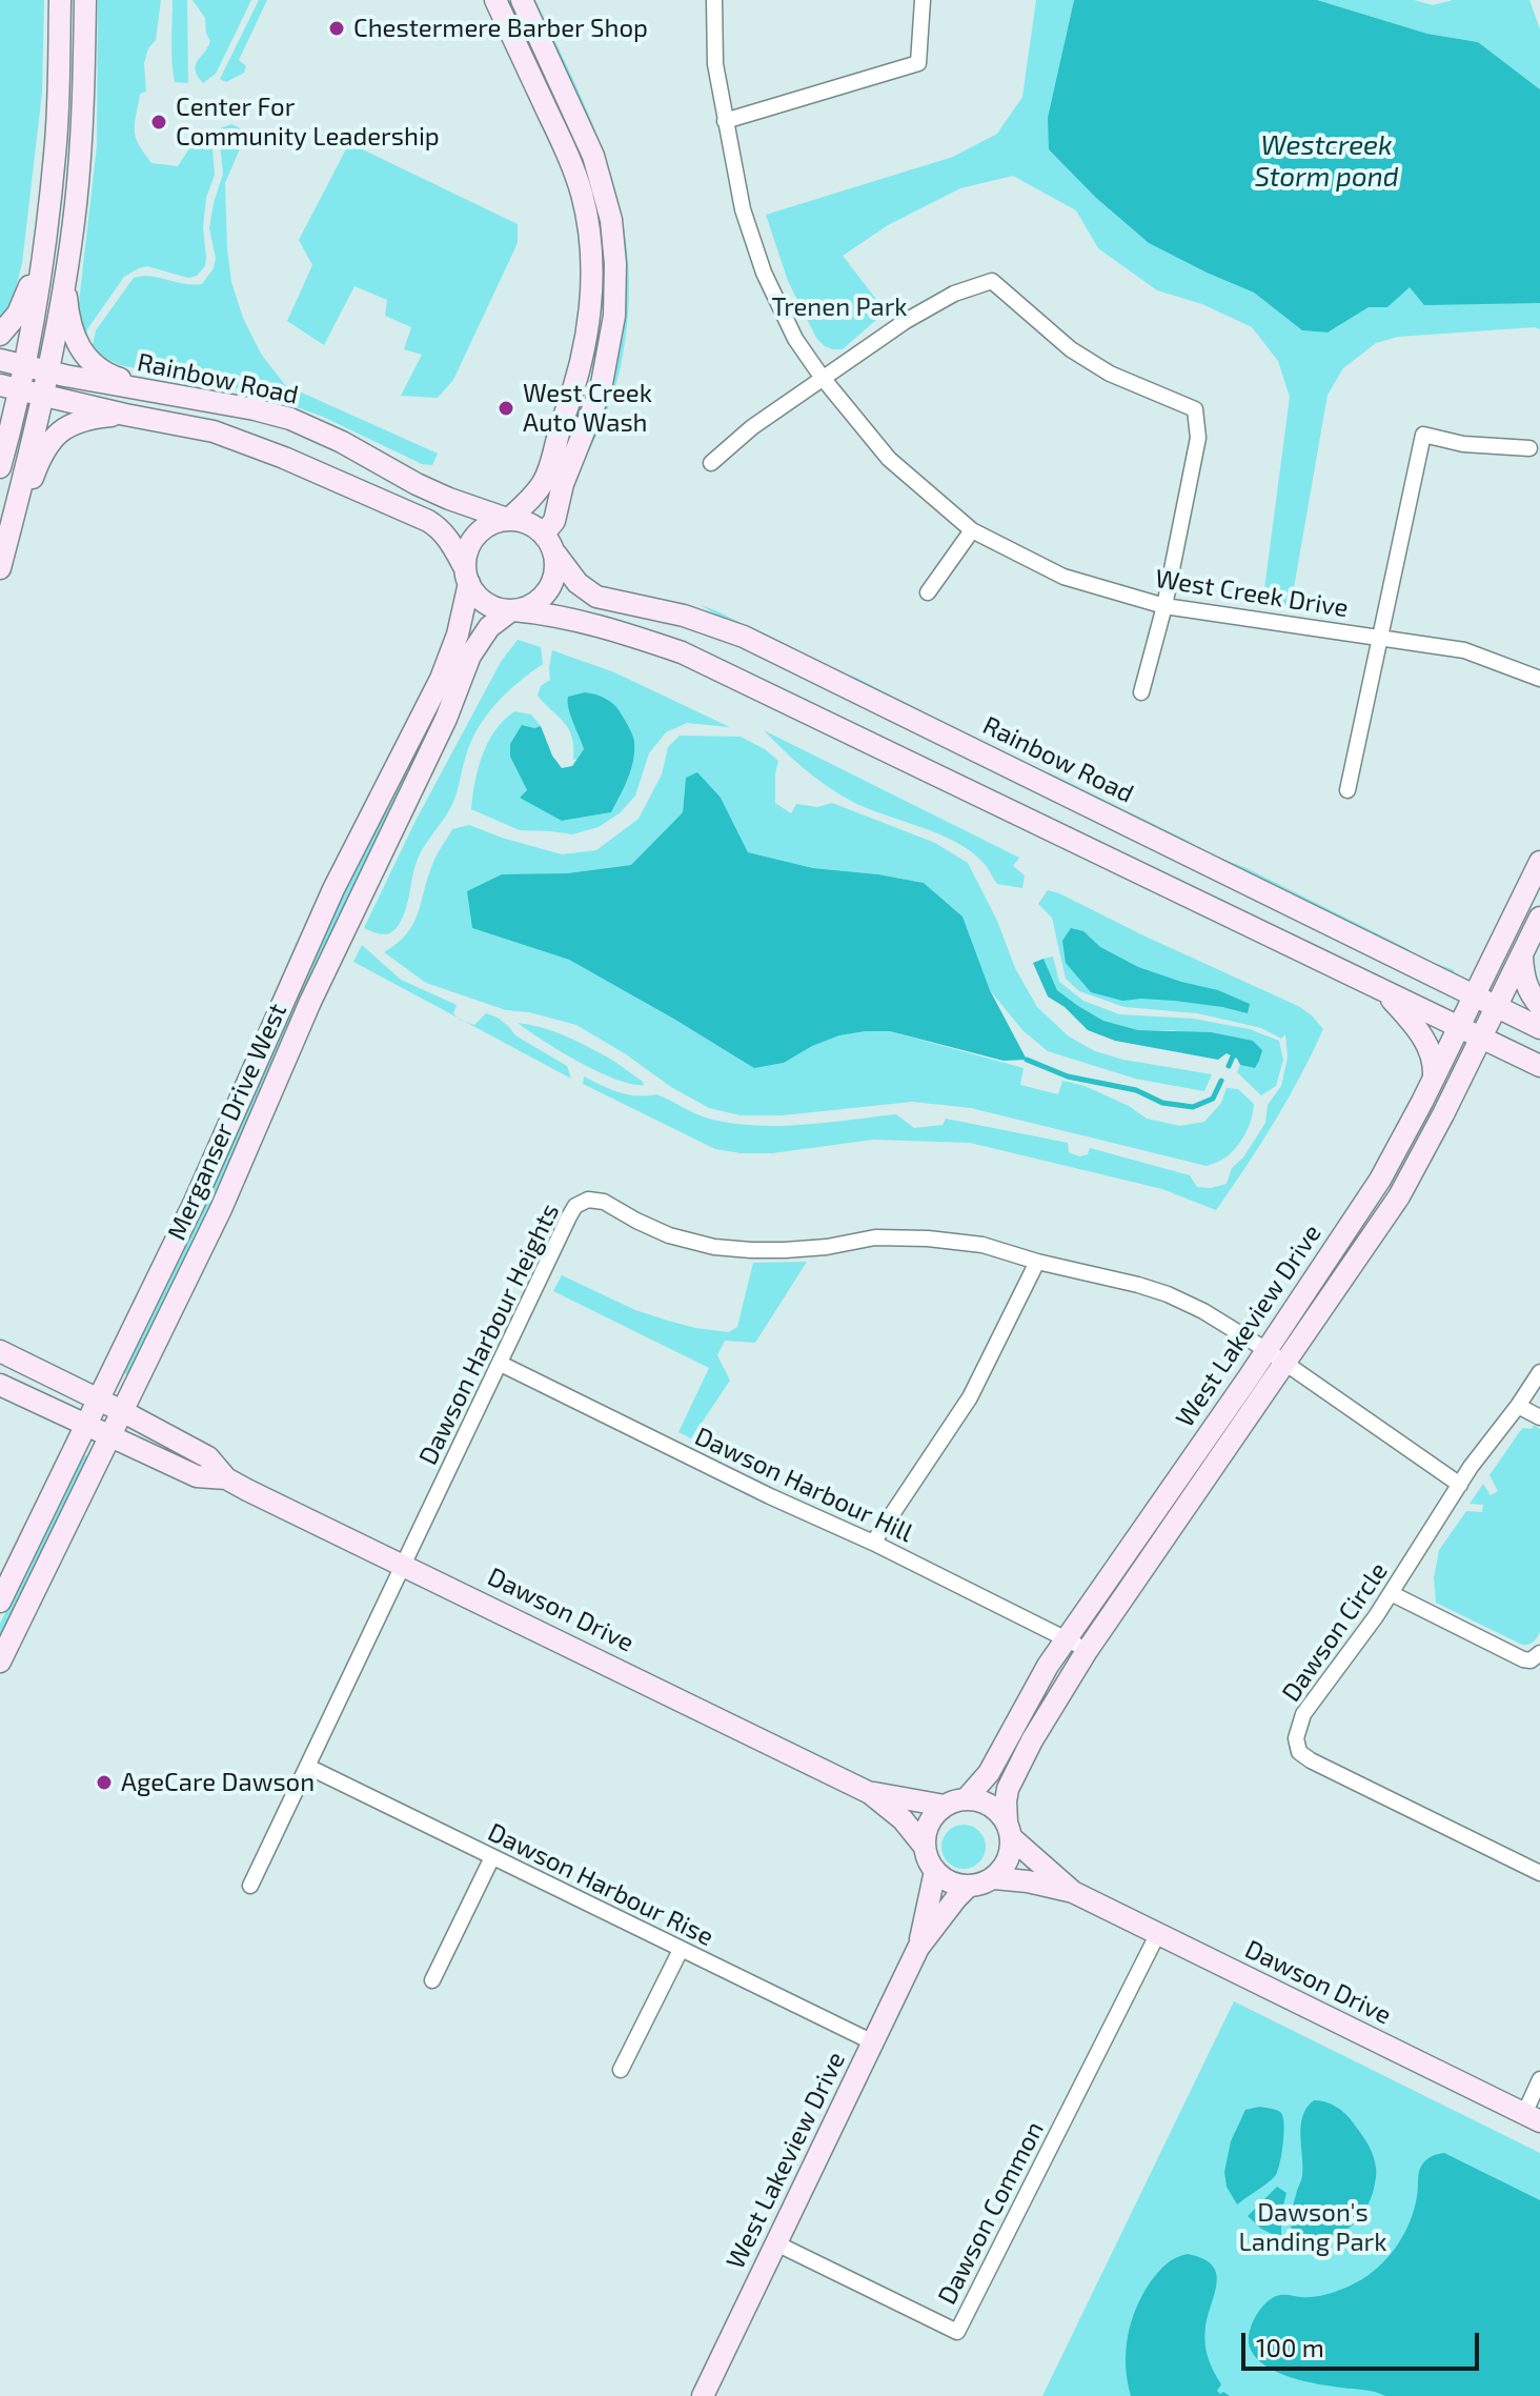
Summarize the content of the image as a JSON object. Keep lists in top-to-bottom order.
{
  "streets": {
    "street": [
      "Rainbow Road",
      "West Creek Drive",
      "Merganser Drive West",
      "West Lakeview Drive",
      "Dawson Harbour Heights",
      "Dawson Harbour Hill",
      "Dawson Drive",
      "Dawson Circle",
      "Dawson Harbour Rise",
      "Dawson Common"
    ]
  },
  "crossings": [
    ["Rainbow Road", "Merganser Drive West"],
    ["Rainbow Road", "West Lakeview Drive"],
    ["Merganser Drive West", "Dawson Drive"],
    ["West Lakeview Drive", "Dawson Harbour Heights"],
    ["West Lakeview Drive", "Dawson Harbour Hill"],
    ["West Lakeview Drive", "Dawson Drive"],
    ["West Lakeview Drive", "Dawson Harbour Rise"],
    ["West Lakeview Drive", "Dawson Common"],
    ["Dawson Harbour Heights", "Dawson Harbour Hill"],
    ["Dawson Harbour Heights", "Dawson Drive"],
    ["Dawson Harbour Heights", "Dawson Harbour Rise"],
    ["Dawson Drive", "Dawson Common"]
  ],
  "water": ["Westcreek Storm pond"],
  "parks": ["Trenen Park", "Dawson's Landing Park"],
  "places": [
    "Chestermere Barber Shop",
    "Center For Community Leadership",
    "West Creek Auto Wash",
    "AgeCare Dawson"
  ],
  "scale_bar": "100 m"
}
